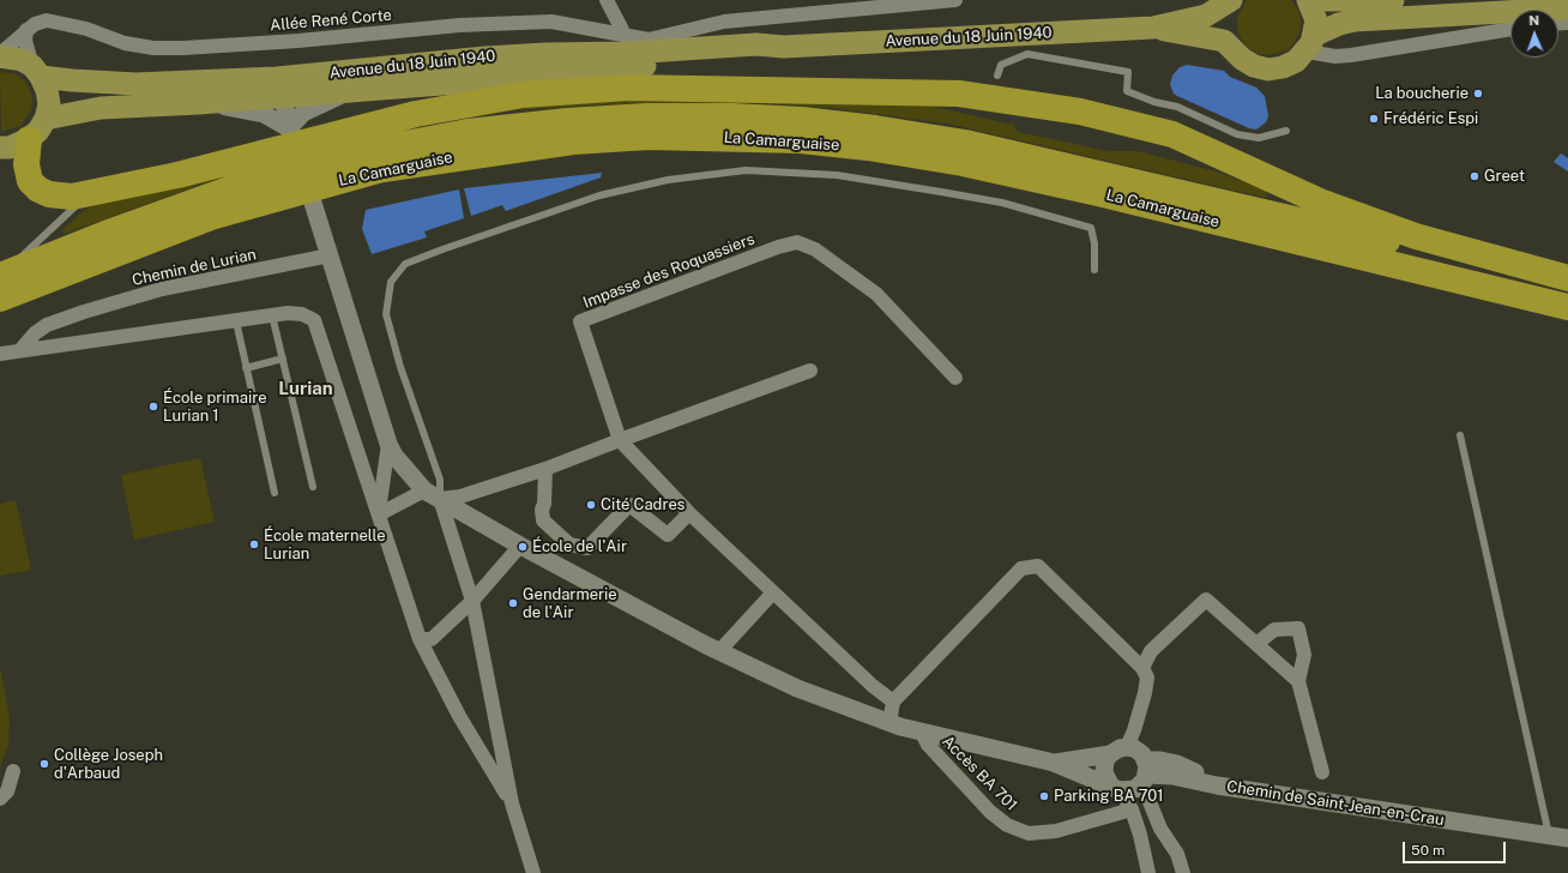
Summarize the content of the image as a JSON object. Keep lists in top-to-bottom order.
{
  "streets": {
    "highway": ["La Camarguaise"],
    "main road": ["Avenue du 18 Juin 1940"],
    "street": [
      "Allée René Corte",
      "Chemin de Lurian",
      "Impasse des Roquassiers",
      "Accès BA 701",
      "Chemin de Saint-Jean-en-Crau"
    ]
  },
  "crossings": [
    ["Allée René Corte", "Avenue du 18 Juin 1940"]
  ],
  "districts": ["Lurian"],
  "places": [
    "La boucherie",
    "Frédéric Espi",
    "Greet",
    "École primaire Lurian 1",
    "Cité Cadres",
    "École maternelle Lurian",
    "École de l'Air",
    "Gendarmerie de l'Air",
    "Collège Joseph d'Arbaud",
    "Parking BA 701"
  ],
  "scale_bar": "50 m",
  "north": "top"
}
